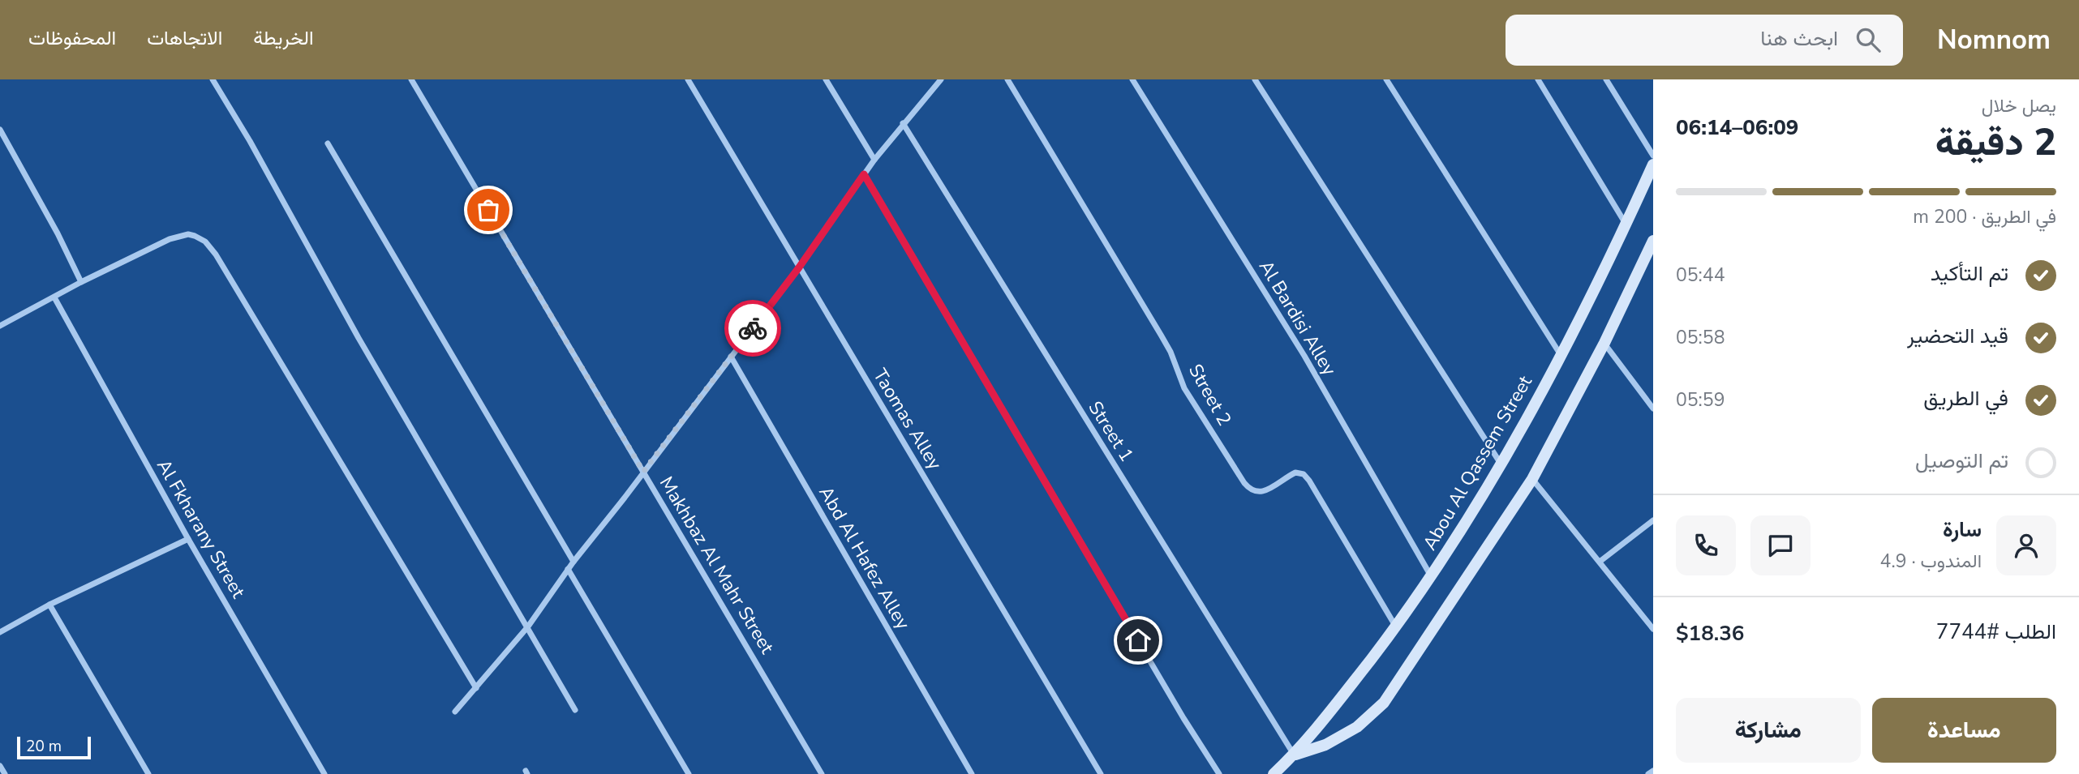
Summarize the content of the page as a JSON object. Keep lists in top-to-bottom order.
{
  "streets": {
    "street": [
      "Al Bardisi Alley",
      "Street 2",
      "Taomas Alley",
      "Street 1",
      "Abou Al Qassem Street",
      "Al Fkharany Street",
      "Abd Al Hafez Alley",
      "Makhbaz Al Mahr Street"
    ]
  },
  "crossings": [
    ["Al Bardisi Alley", "Abou Al Qassem Street"],
    ["Street 2", "Abou Al Qassem Street"],
    ["Street 1", "Abou Al Qassem Street"]
  ],
  "scale_bar": "20 m",
  "page": {
    "header": "Nomnom",
    "search": "ابحث هنا",
    "nav": ["الخريطة", "الاتجاهات", "المحفوظات"],
    "heading": ["2 دقيقة", "يصل خلال", "06:09–06:14"],
    "panel": [
      "سارة",
      "المندوب · 4.9",
      "الطلب #7744",
      "$18.36"
    ],
    "bar": "في الطريق · 200 m",
    "list": [
      ["تم التأكيد", "05:44"],
      ["قيد التحضير", "05:58"],
      ["في الطريق", "05:59"],
      "تم التوصيل"
    ],
    "buttons": ["مساعدة", "مشاركة"],
    "scale": "20 m"
  }
}
